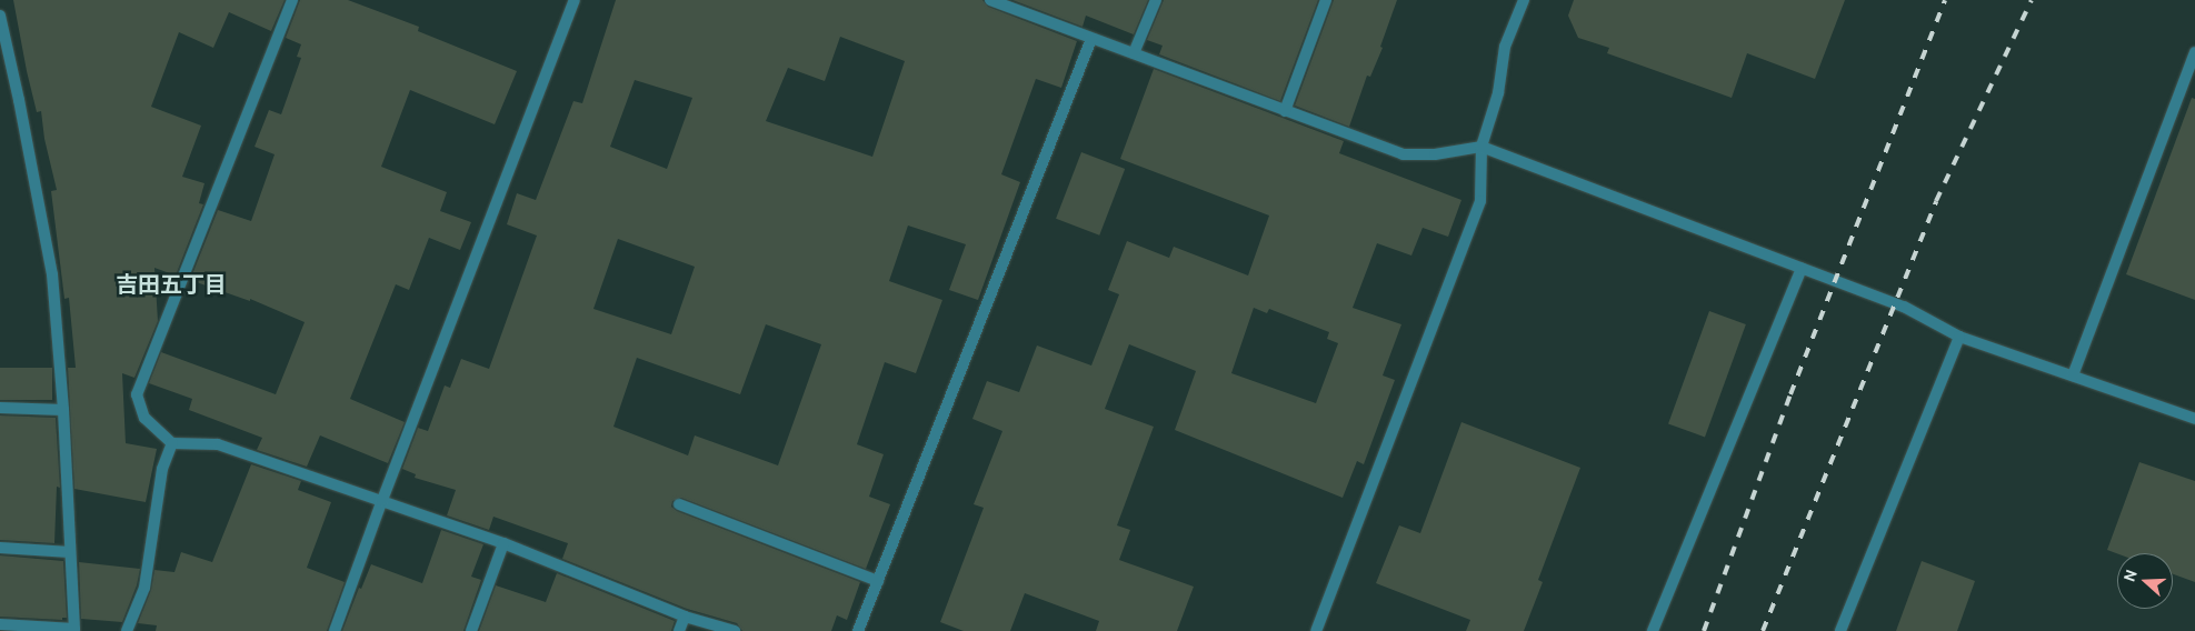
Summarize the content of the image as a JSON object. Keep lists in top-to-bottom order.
{
  "districts": ["吉田五丁目"],
  "north": "left"
}
